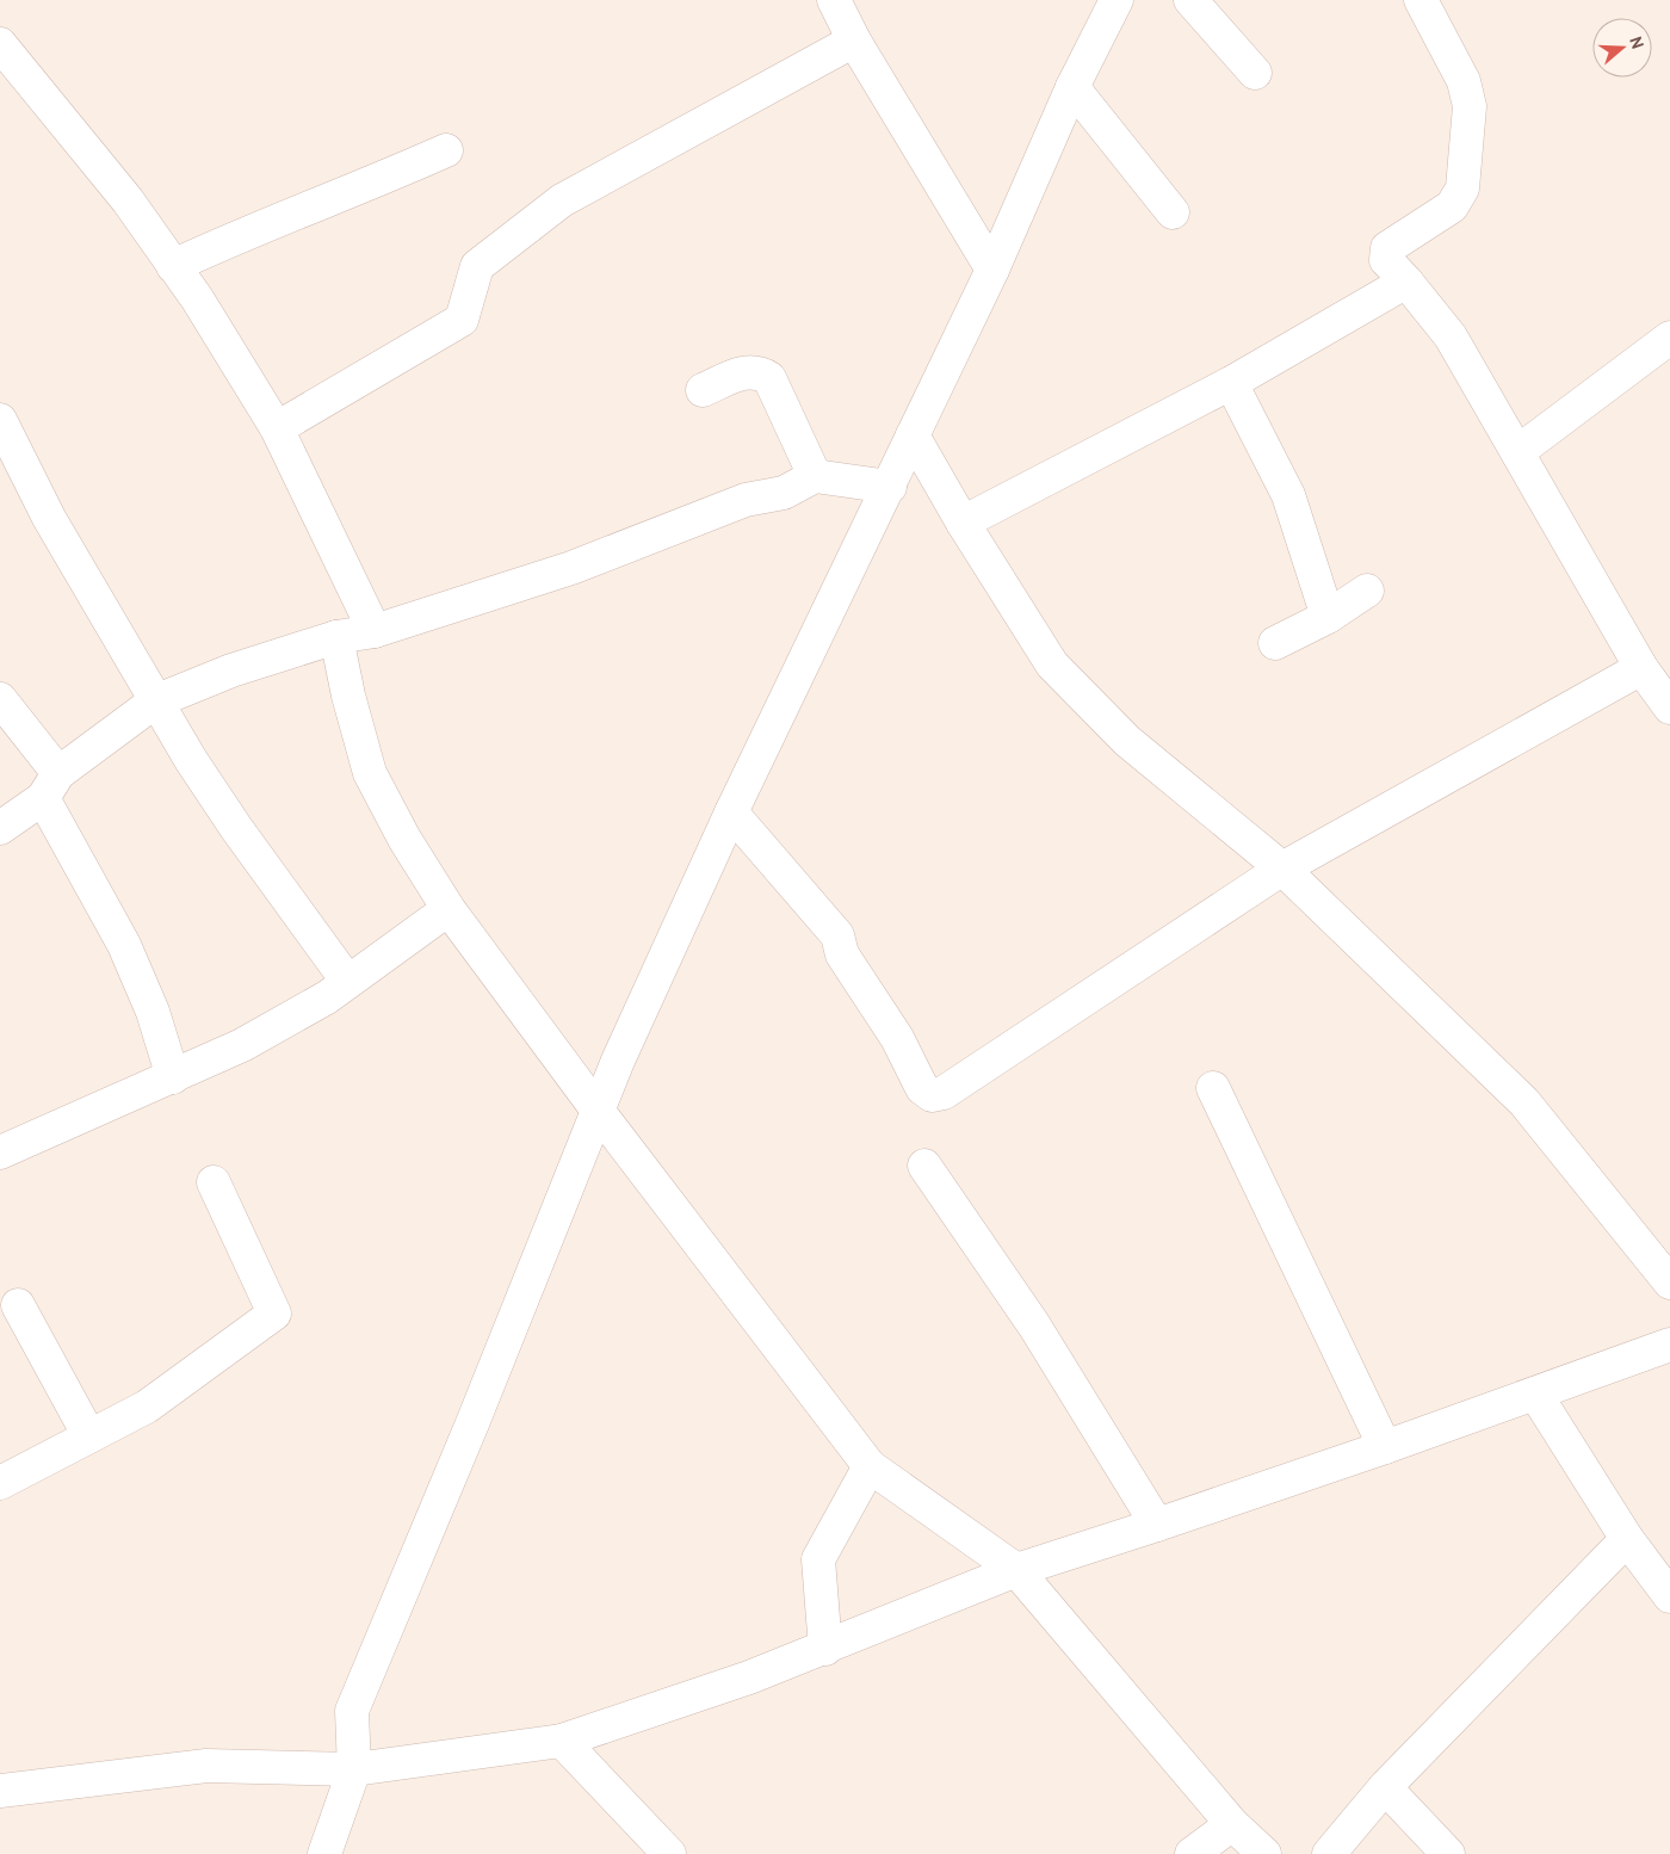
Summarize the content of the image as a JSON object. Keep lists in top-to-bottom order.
{
  "north": "right"
}
